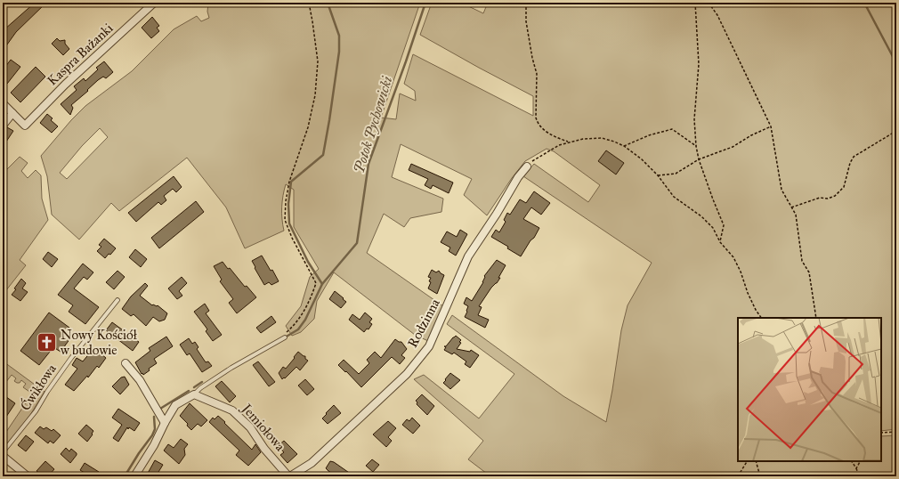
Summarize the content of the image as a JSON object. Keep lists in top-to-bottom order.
{
  "streets": {
    "street": ["Kaspra Bażanki", "Rodzinna", "Jemiołowa"],
    "lane": ["Ćwikłowa"]
  },
  "crossings": [
    ["Rodzinna", "Jemiołowa"]
  ],
  "water": ["Potok Pychowicki"],
  "places": {
    "church": ["Nowy Kościół w budowie"]
  }
}
